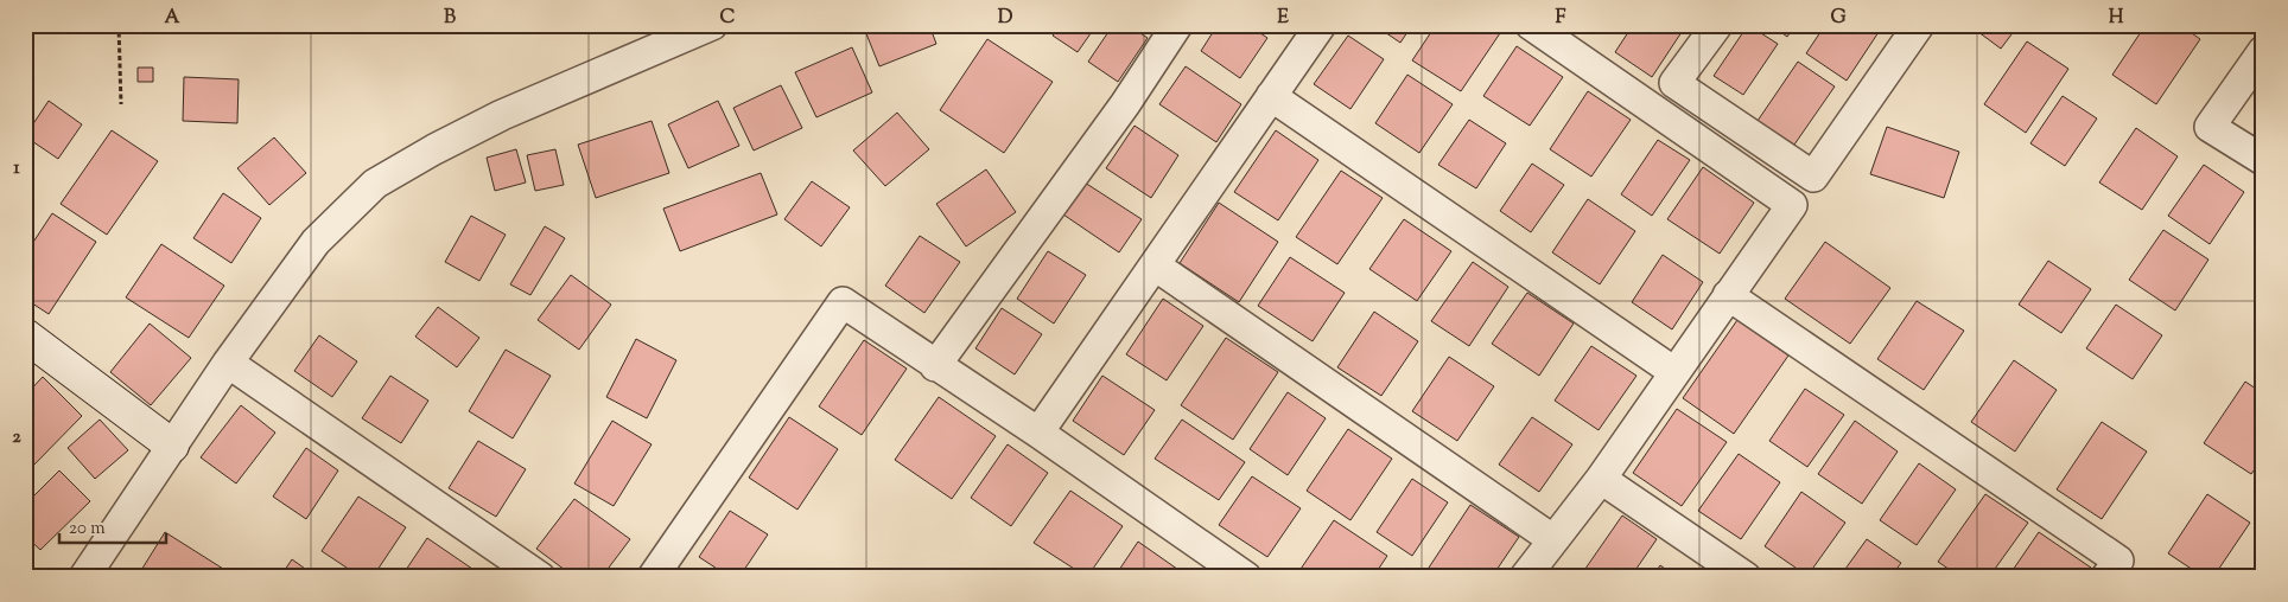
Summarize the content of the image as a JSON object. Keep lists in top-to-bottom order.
{
  "scale_bar": "20 m",
  "grid": {
    "columns": [
      "A",
      "B",
      "C",
      "D",
      "E",
      "F",
      "G",
      "H"
    ],
    "rows": ["1", "2"]
  }
}
